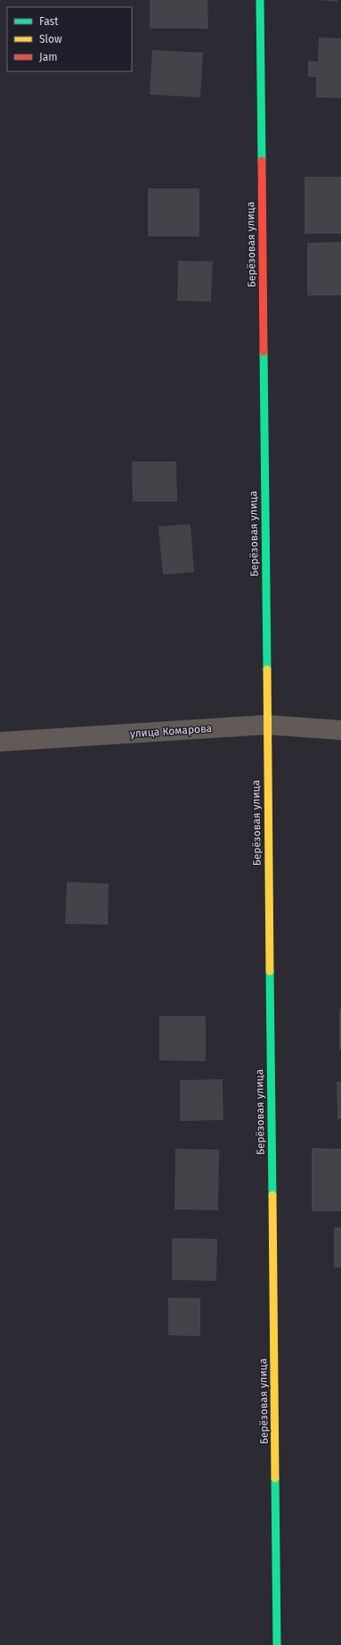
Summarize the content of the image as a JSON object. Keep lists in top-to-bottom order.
{
  "streets": {
    "street": ["Берёзовая улица", "улица Комарова"]
  },
  "crossings": [
    ["Берёзовая улица", "улица Комарова"]
  ],
  "legend": ["Fast", "Slow", "Jam"]
}
